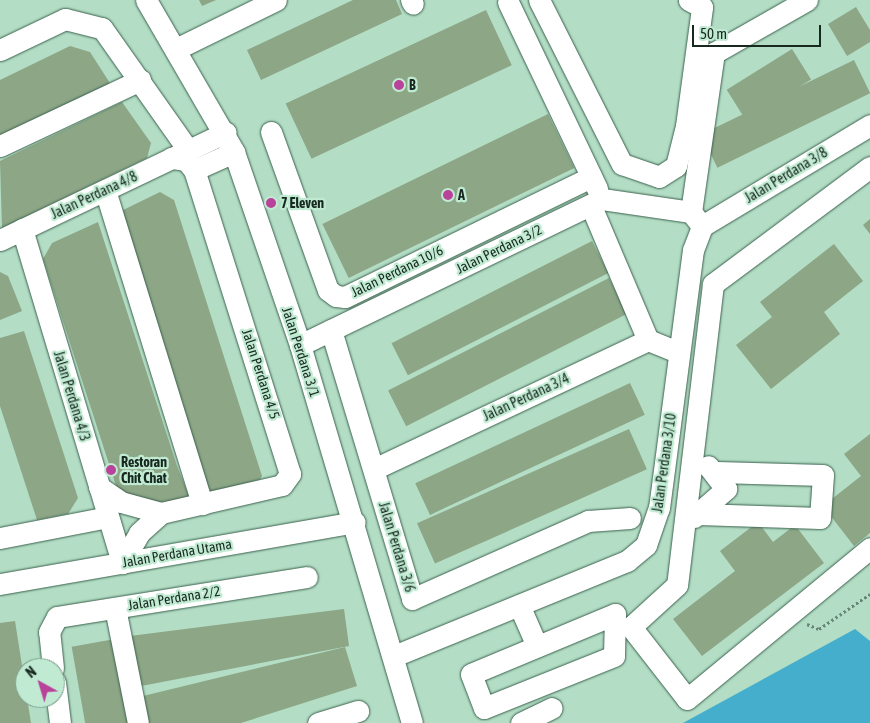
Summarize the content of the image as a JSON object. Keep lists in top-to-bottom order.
{
  "streets": {
    "street": [
      "Jalan Perdana 3/8",
      "Jalan Perdana 4/8",
      "Jalan Perdana 3/2",
      "Jalan Perdana 10/6",
      "Jalan Perdana 3/1",
      "Jalan Perdana 4/5",
      "Jalan Perdana 4/3",
      "Jalan Perdana 3/4",
      "Jalan Perdana 3/10",
      "Jalan Perdana 3/6",
      "Jalan Perdana Utama",
      "Jalan Perdana 2/2"
    ]
  },
  "crossings": [
    ["Jalan Perdana 3/8", "Jalan Perdana 3/10"],
    ["Jalan Perdana 4/8", "Jalan Perdana 3/1"],
    ["Jalan Perdana 4/8", "Jalan Perdana 4/3"],
    ["Jalan Perdana 3/2", "Jalan Perdana 3/1"],
    ["Jalan Perdana 3/2", "Jalan Perdana 3/6"],
    ["Jalan Perdana 3/1", "Jalan Perdana 3/10"],
    ["Jalan Perdana 3/1", "Jalan Perdana Utama"],
    ["Jalan Perdana 4/5", "Jalan Perdana 4/3"],
    ["Jalan Perdana 4/5", "Jalan Perdana Utama"],
    ["Jalan Perdana 4/3", "Jalan Perdana Utama"],
    ["Jalan Perdana 3/4", "Jalan Perdana 3/6"]
  ],
  "places": [
    "B",
    "A",
    "7 Eleven",
    "Restoran Chit Chat"
  ],
  "scale_bar": "50 m",
  "north": "top left"
}
